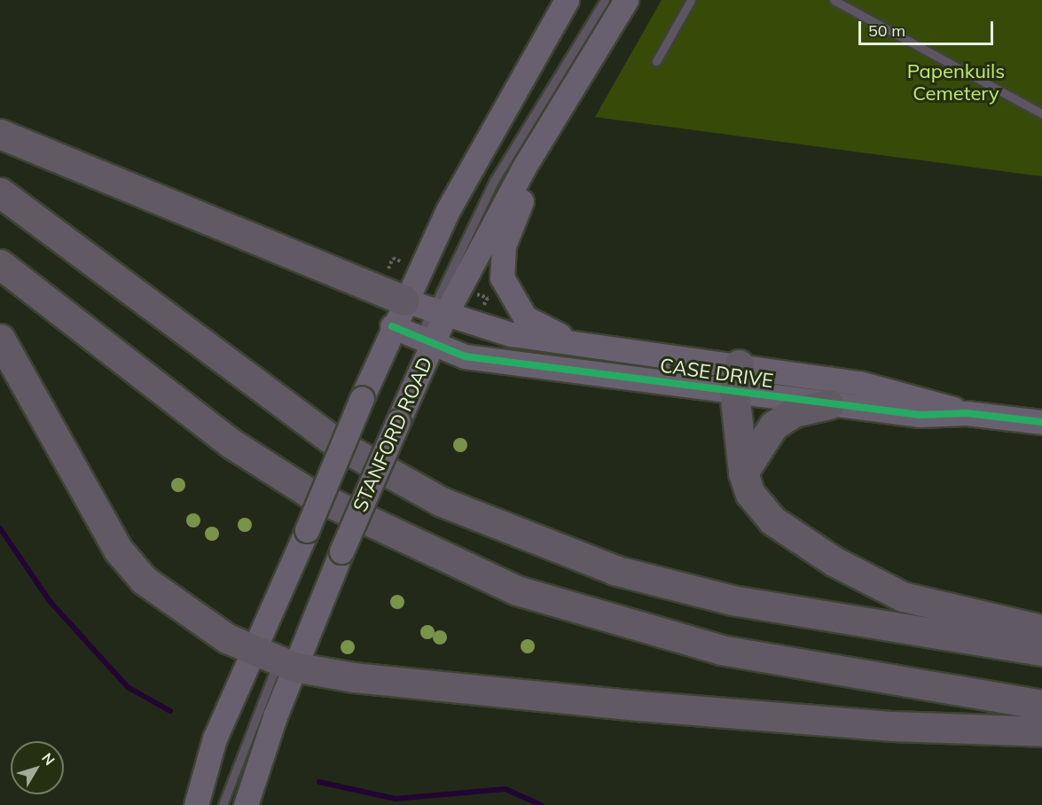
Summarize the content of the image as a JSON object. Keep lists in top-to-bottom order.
{
  "streets": {
    "main road": ["CASE DRIVE", "STANFORD ROAD"]
  },
  "crossings": [
    ["CASE DRIVE", "STANFORD ROAD"]
  ],
  "parks": ["Papenkuils Cemetery"],
  "scale_bar": "50 m",
  "north": "top right"
}
